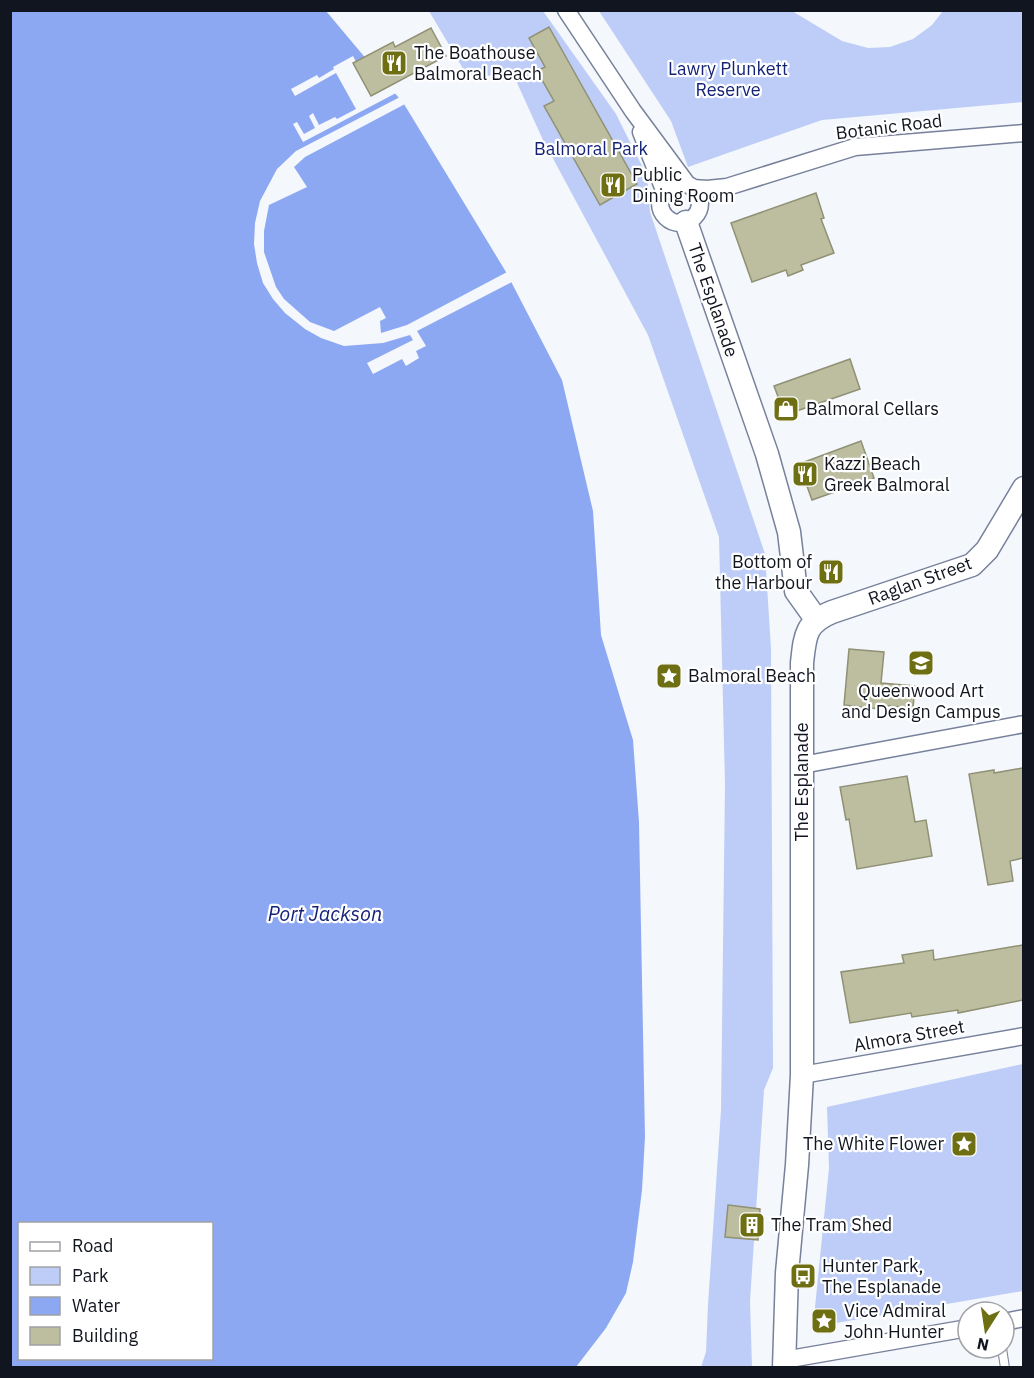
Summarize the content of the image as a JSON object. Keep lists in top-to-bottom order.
{
  "streets": {
    "street": [
      "Botanic Road",
      "The Esplanade",
      "Raglan Street",
      "Almora Street"
    ]
  },
  "crossings": [
    ["Botanic Road", "The Esplanade"],
    ["The Esplanade", "Raglan Street"],
    ["The Esplanade", "Almora Street"]
  ],
  "water": ["Port Jackson"],
  "parks": ["Lawry Plunkett Reserve", "Balmoral Park"],
  "places": {
    "restaurant": [
      "The Boathouse Balmoral Beach",
      "Public Dining Room",
      "Kazzi Beach Greek Balmoral",
      "Bottom of the Harbour"
    ],
    "shop": ["Balmoral Cellars"],
    "school or university": ["Queenwood Art and Design Campus"],
    "place": ["Balmoral Beach", "The White Flower", "Vice Admiral John Hunter"],
    "building": ["The Tram Shed"],
    "bus stop": ["Hunter Park, The Esplanade"]
  },
  "legend": [
    "Road",
    "Park",
    "Water",
    "Building"
  ],
  "north": "bottom"
}
